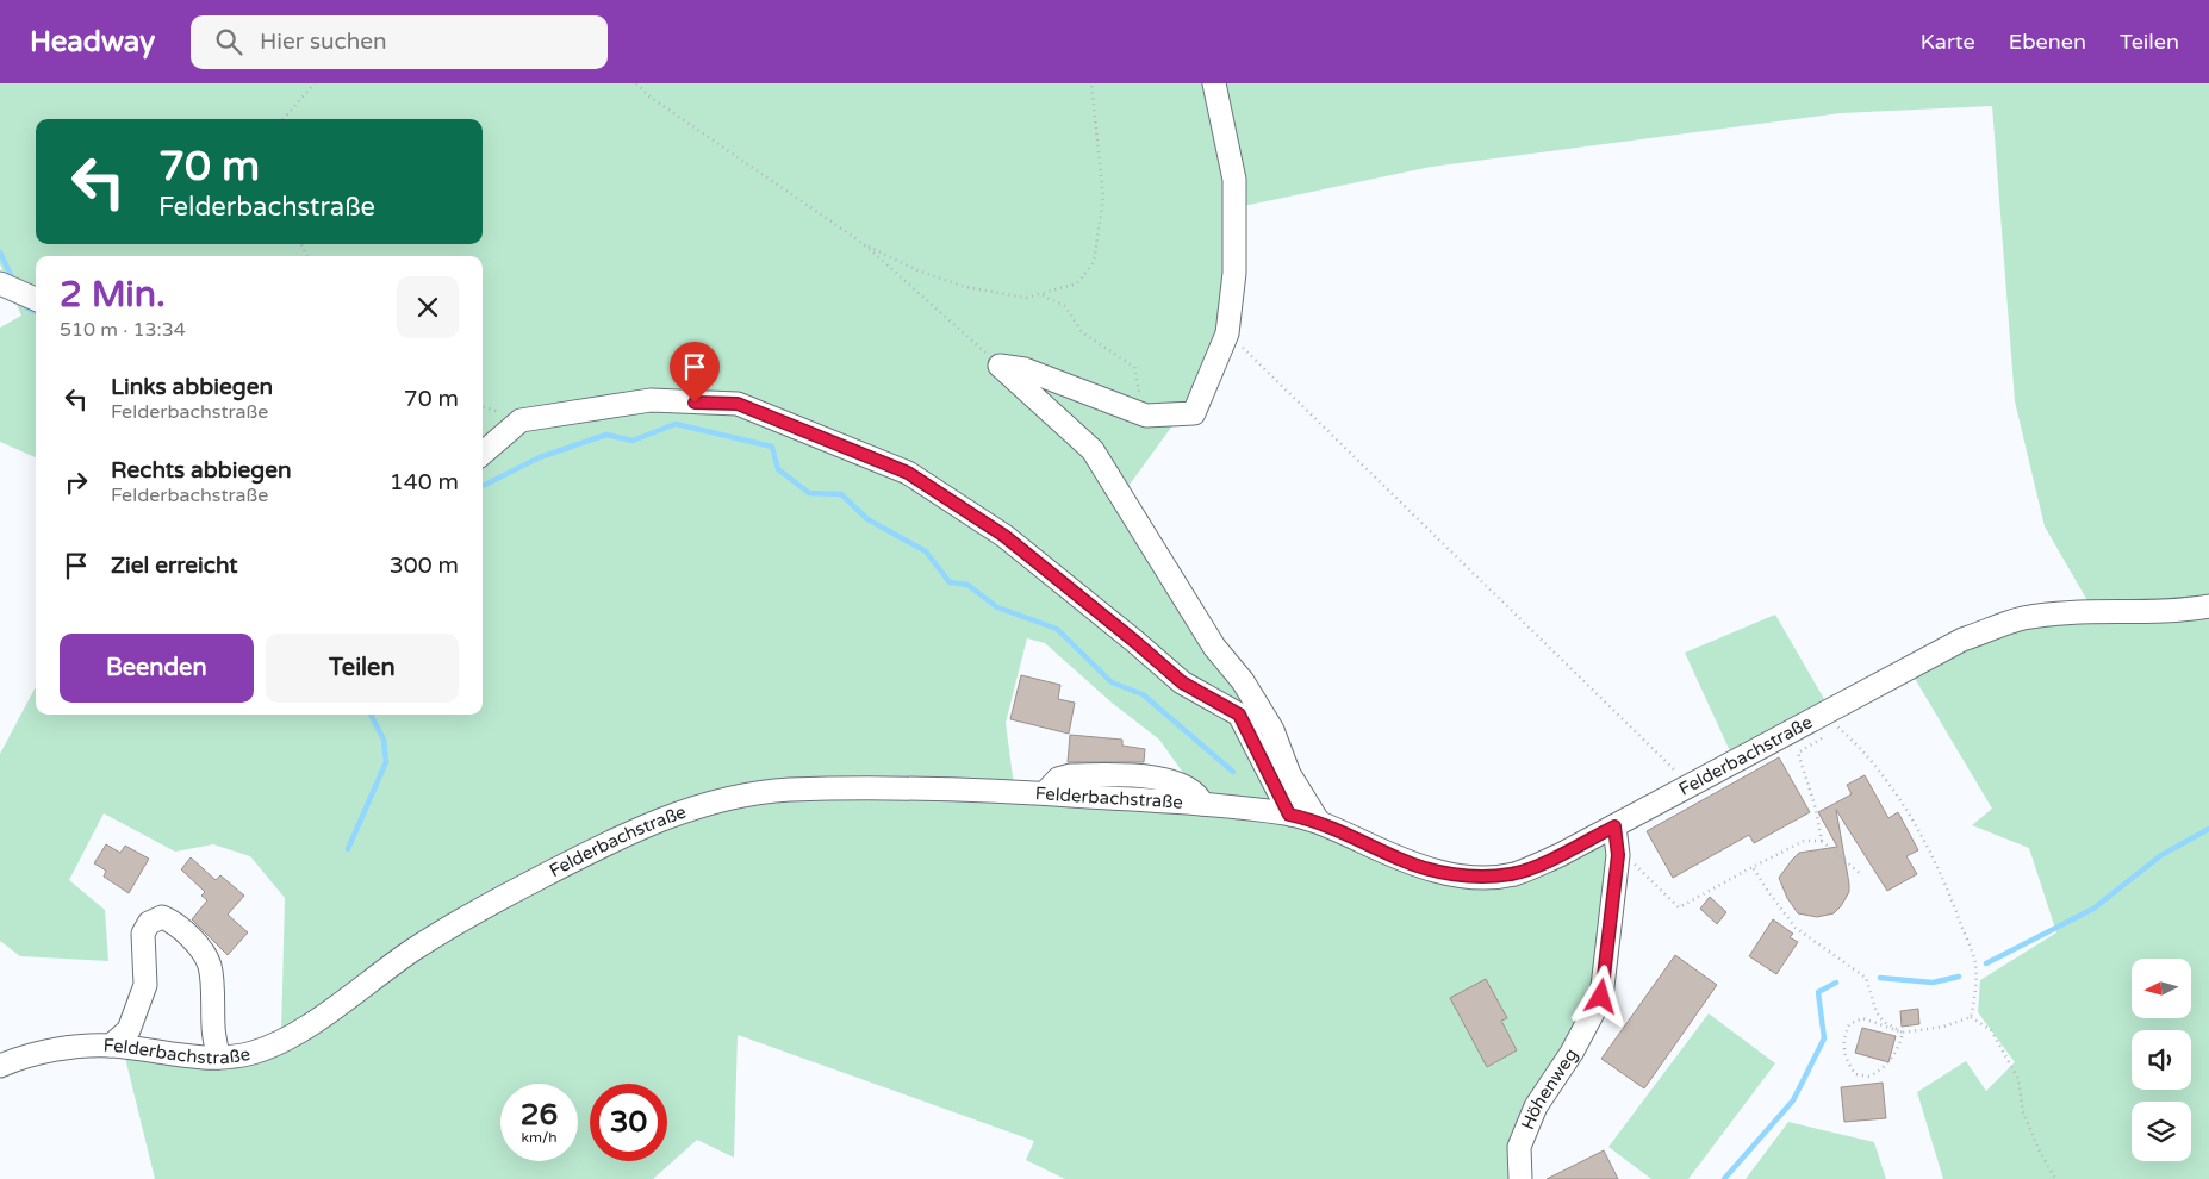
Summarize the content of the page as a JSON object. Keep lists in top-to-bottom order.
{
  "streets": {
    "street": ["Felderbachstraße", "Höhenweg"]
  },
  "crossings": [
    ["Felderbachstraße", "Höhenweg"]
  ],
  "north": "left",
  "page": {
    "header": "Headway",
    "search": "Hier suchen",
    "nav": ["Karte", "Ebenen", "Teilen"],
    "turn": ["70 m", "Felderbachstraße"],
    "heading": ["2 Min.", "510 m · 13:34"],
    "list": [
      {
        "name": "Links abbiegen",
        "note": "Felderbachstraße",
        "value": "70 m"
      },
      {
        "name": "Rechts abbiegen",
        "note": "Felderbachstraße",
        "value": "140 m"
      },
      {
        "name": "Ziel erreicht",
        "value": "300 m"
      }
    ],
    "buttons": ["Beenden", "Teilen"],
    "speed": "26 km/h",
    "limit": "30"
  }
}
